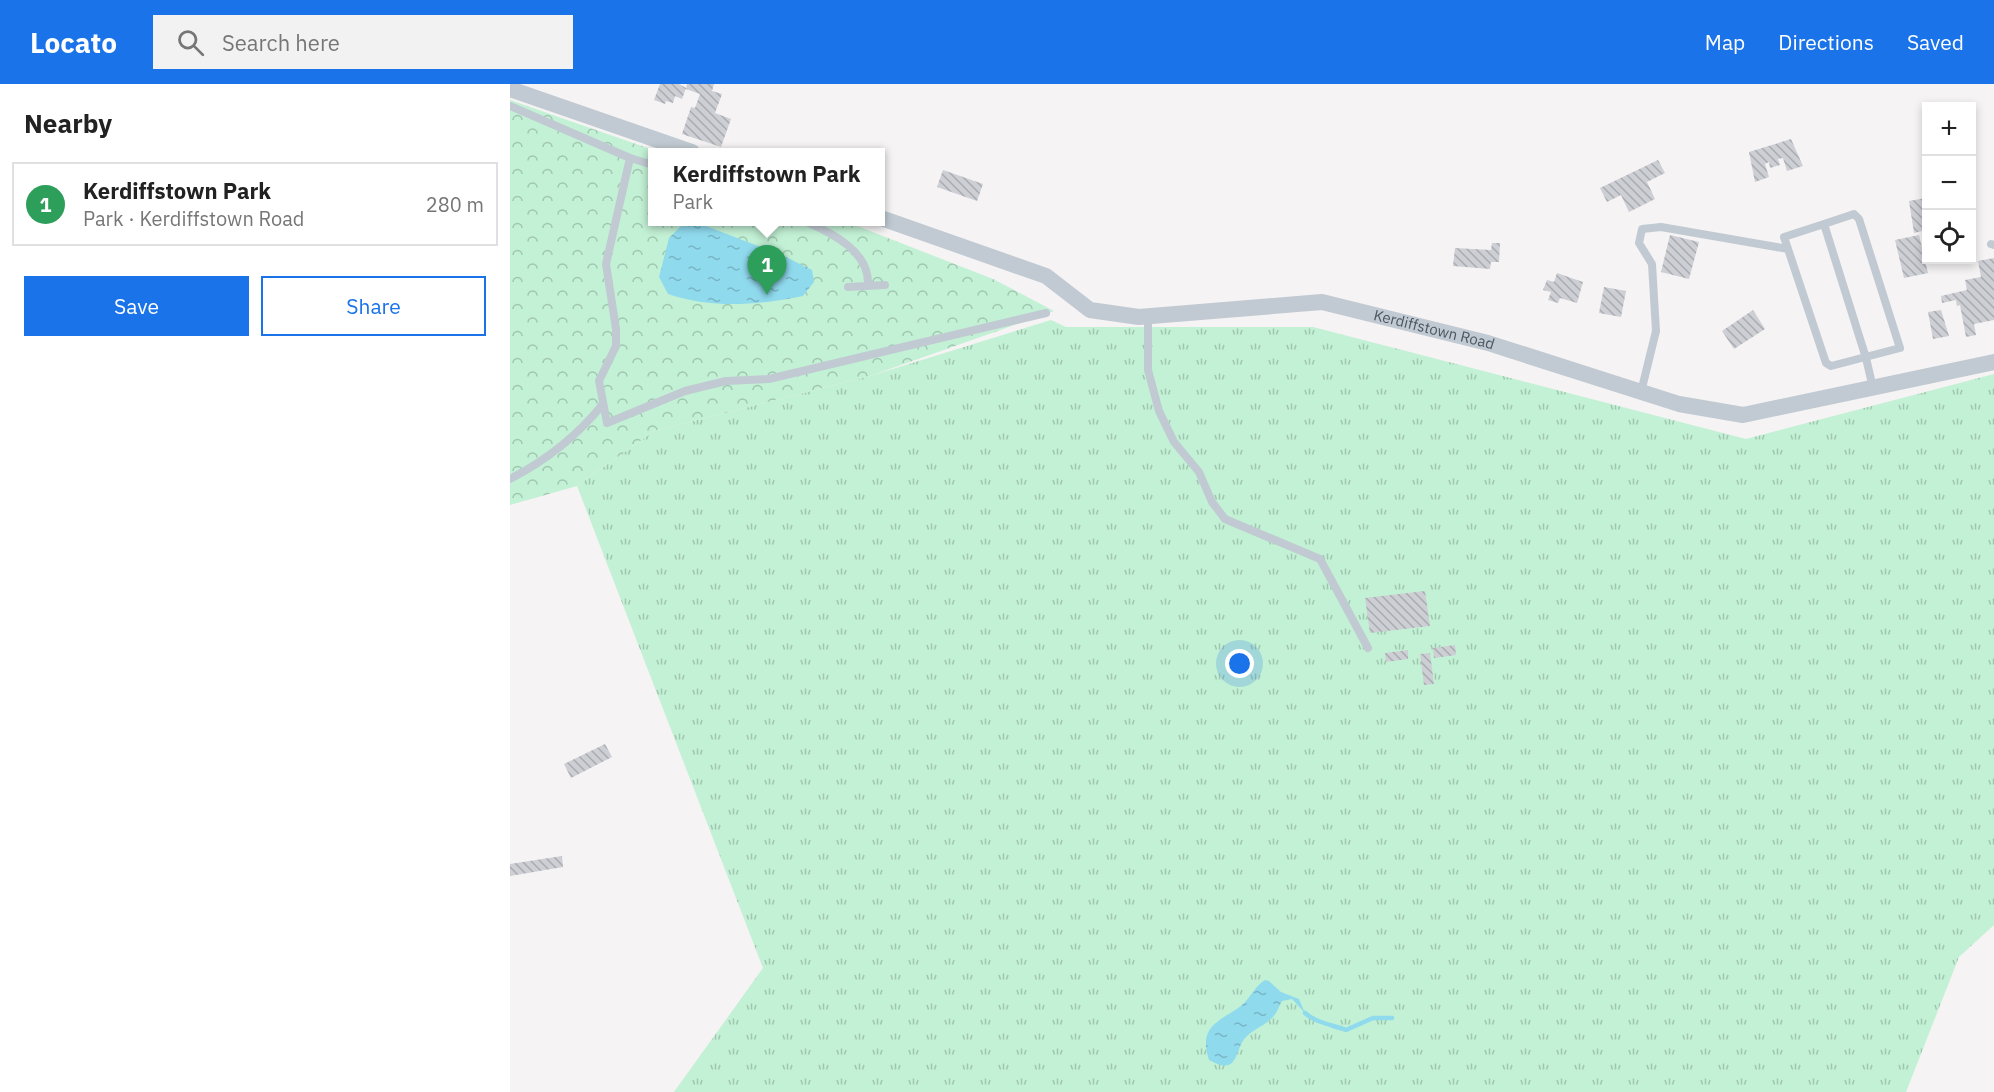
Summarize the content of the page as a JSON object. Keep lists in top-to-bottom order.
{
  "streets": {
    "street": ["Kerdiffstown Road"]
  },
  "page": {
    "header": "Locato",
    "search": "Search here",
    "nav": ["Map", "Directions", "Saved"],
    "heading": "Nearby",
    "map_buttons": ["+", "−"],
    "popup": ["Kerdiffstown Park", "Park"],
    "list": [
      {
        "mark": "1",
        "name": "Kerdiffstown Park",
        "note": "Park · Kerdiffstown Road",
        "value": "280 m"
      }
    ],
    "pins": "1",
    "buttons": ["Save", "Share"]
  }
}
